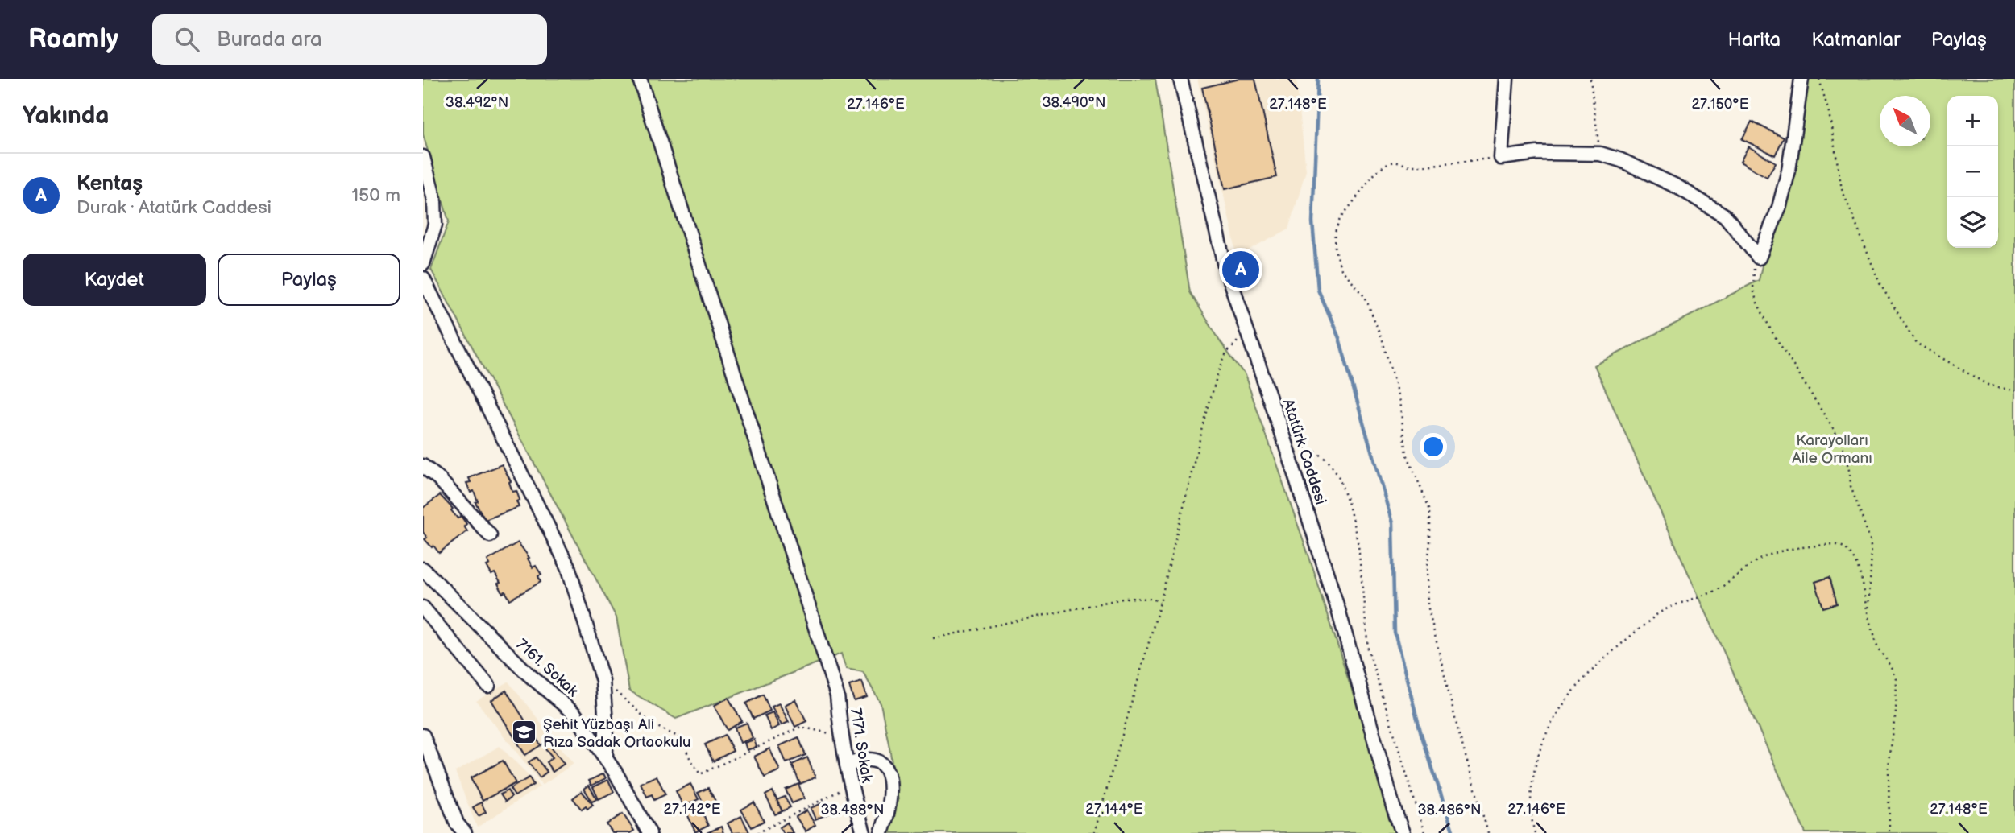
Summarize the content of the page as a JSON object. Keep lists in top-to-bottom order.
{
  "streets": {
    "street": ["Atatürk Caddesi", "7161. Sokak", "7171. Sokak"]
  },
  "parks": ["Karayolları Aile Ormanı"],
  "places": {
    "school or university": ["Şehit Yüzbaşı Ali Rıza Sadak Ortaokulu"]
  },
  "north": "top left",
  "page": {
    "header": "Roamly",
    "search": "Burada ara",
    "nav": ["Harita", "Katmanlar", "Paylaş"],
    "heading": "Yakında",
    "map_buttons": ["+", "−"],
    "list": [
      {
        "mark": "A",
        "name": "Kentaş",
        "note": "Durak · Atatürk Caddesi",
        "value": "150 m"
      }
    ],
    "buttons": ["Kaydet", "Paylaş"],
    "pins": "A"
  },
  "coordinates": [
    "38.492°N",
    "38.490°N",
    "27.146°E",
    "27.148°E",
    "27.150°E",
    "27.142°E",
    "27.144°E",
    "38.488°N",
    "38.486°N"
  ]
}
